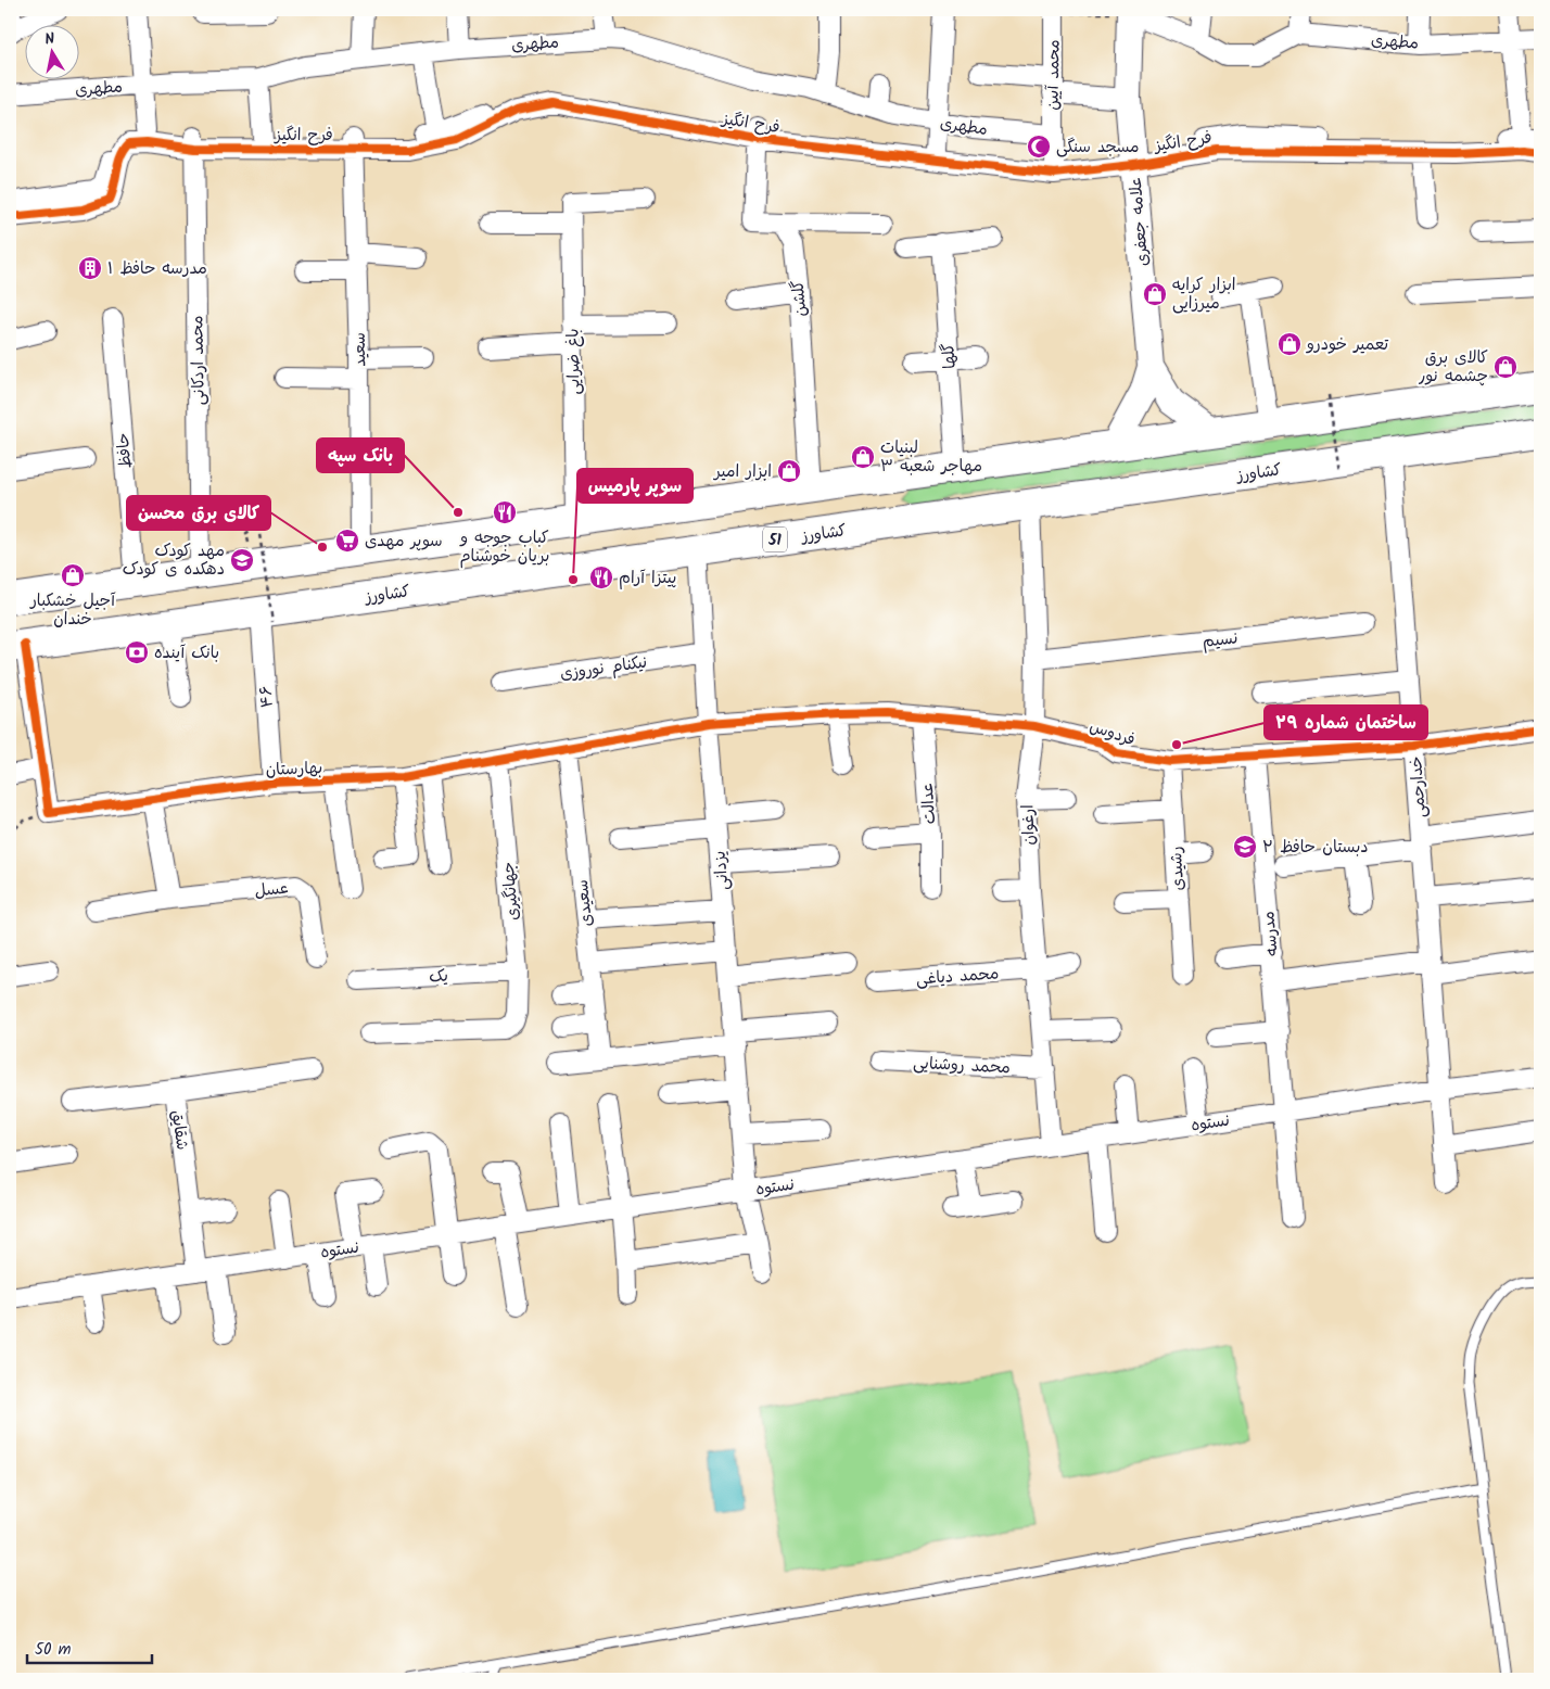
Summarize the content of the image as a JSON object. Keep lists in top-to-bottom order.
{
  "streets": {
    "main road": ["علامه جعفری", "کشاورز", "51"],
    "street": [
      "مطهری",
      "محمد آیین",
      "فرح انگیز",
      "گلشن",
      "سعید",
      "گلها",
      "محمد اردکانی",
      "باغ ضرایی",
      "حافظ",
      "نسیم",
      "نیکنام نوروزی",
      "۴۶",
      "فردوس",
      "بهارستان",
      "خدارحمی",
      "عدالت",
      "ارغوان",
      "رشیدی",
      "یزدانی",
      "عسل",
      "جهانگیری",
      "سعیدی",
      "مدرسه",
      "یک",
      "محمد دیاغی",
      "محمد روشنایی",
      "نستوه",
      "شقایق"
    ]
  },
  "crossings": [
    ["مطهری", "محمد آیین"],
    ["محمد آیین", "فرح انگیز"],
    ["فرح انگیز", "علامه جعفری"],
    ["فرح انگیز", "سعید"],
    ["فرح انگیز", "محمد اردکانی"],
    ["کشاورز", "۴۶"],
    ["کشاورز", "بهارستان"],
    ["کشاورز", "خدارحمی"],
    ["کشاورز", "ارغوان"],
    ["کشاورز", "یزدانی"],
    ["نسیم", "ارغوان"],
    ["نیکنام نوروزی", "یزدانی"],
    ["۴۶", "بهارستان"],
    ["فردوس", "بهارستان"],
    ["فردوس", "خدارحمی"],
    ["فردوس", "عدالت"],
    ["فردوس", "ارغوان"],
    ["فردوس", "رشیدی"],
    ["فردوس", "یزدانی"],
    ["فردوس", "مدرسه"],
    ["بهارستان", "یزدانی"],
    ["بهارستان", "جهانگیری"],
    ["بهارستان", "سعیدی"],
    ["خدارحمی", "نستوه"],
    ["ارغوان", "محمد دیاغی"],
    ["ارغوان", "محمد روشنایی"],
    ["ارغوان", "نستوه"],
    ["یزدانی", "نستوه"],
    ["جهانگیری", "یک"],
    ["مدرسه", "نستوه"],
    ["نستوه", "شقایق"]
  ],
  "places": {
    "mosque": ["مسجد سنگی"],
    "building": ["مدرسه حافظ ۱"],
    "shop": [
      "ابزار کرایه میرزایی",
      "تعمیر خودرو",
      "کالای برق چشمه نور",
      "لبنیات مهاجر شعبه ۳",
      "ابزار امیر",
      "آجیل خشکبار خندان"
    ],
    "other": [
      "بانک سپه",
      "کالای برق محسن",
      "سوپر پارمیس",
      "ساختمان شماره ۲۹"
    ],
    "restaurant": ["کباب جوجه و بریان خوشنام", "پیتزا آرام"],
    "supermarket": ["سوپر مهدی"],
    "school or university": ["مهد کودک دهکده ی کودک", "دبستان حافظ ۲"],
    "bank": ["بانک آینده"]
  },
  "scale_bar": "50 m",
  "north": "top"
}
